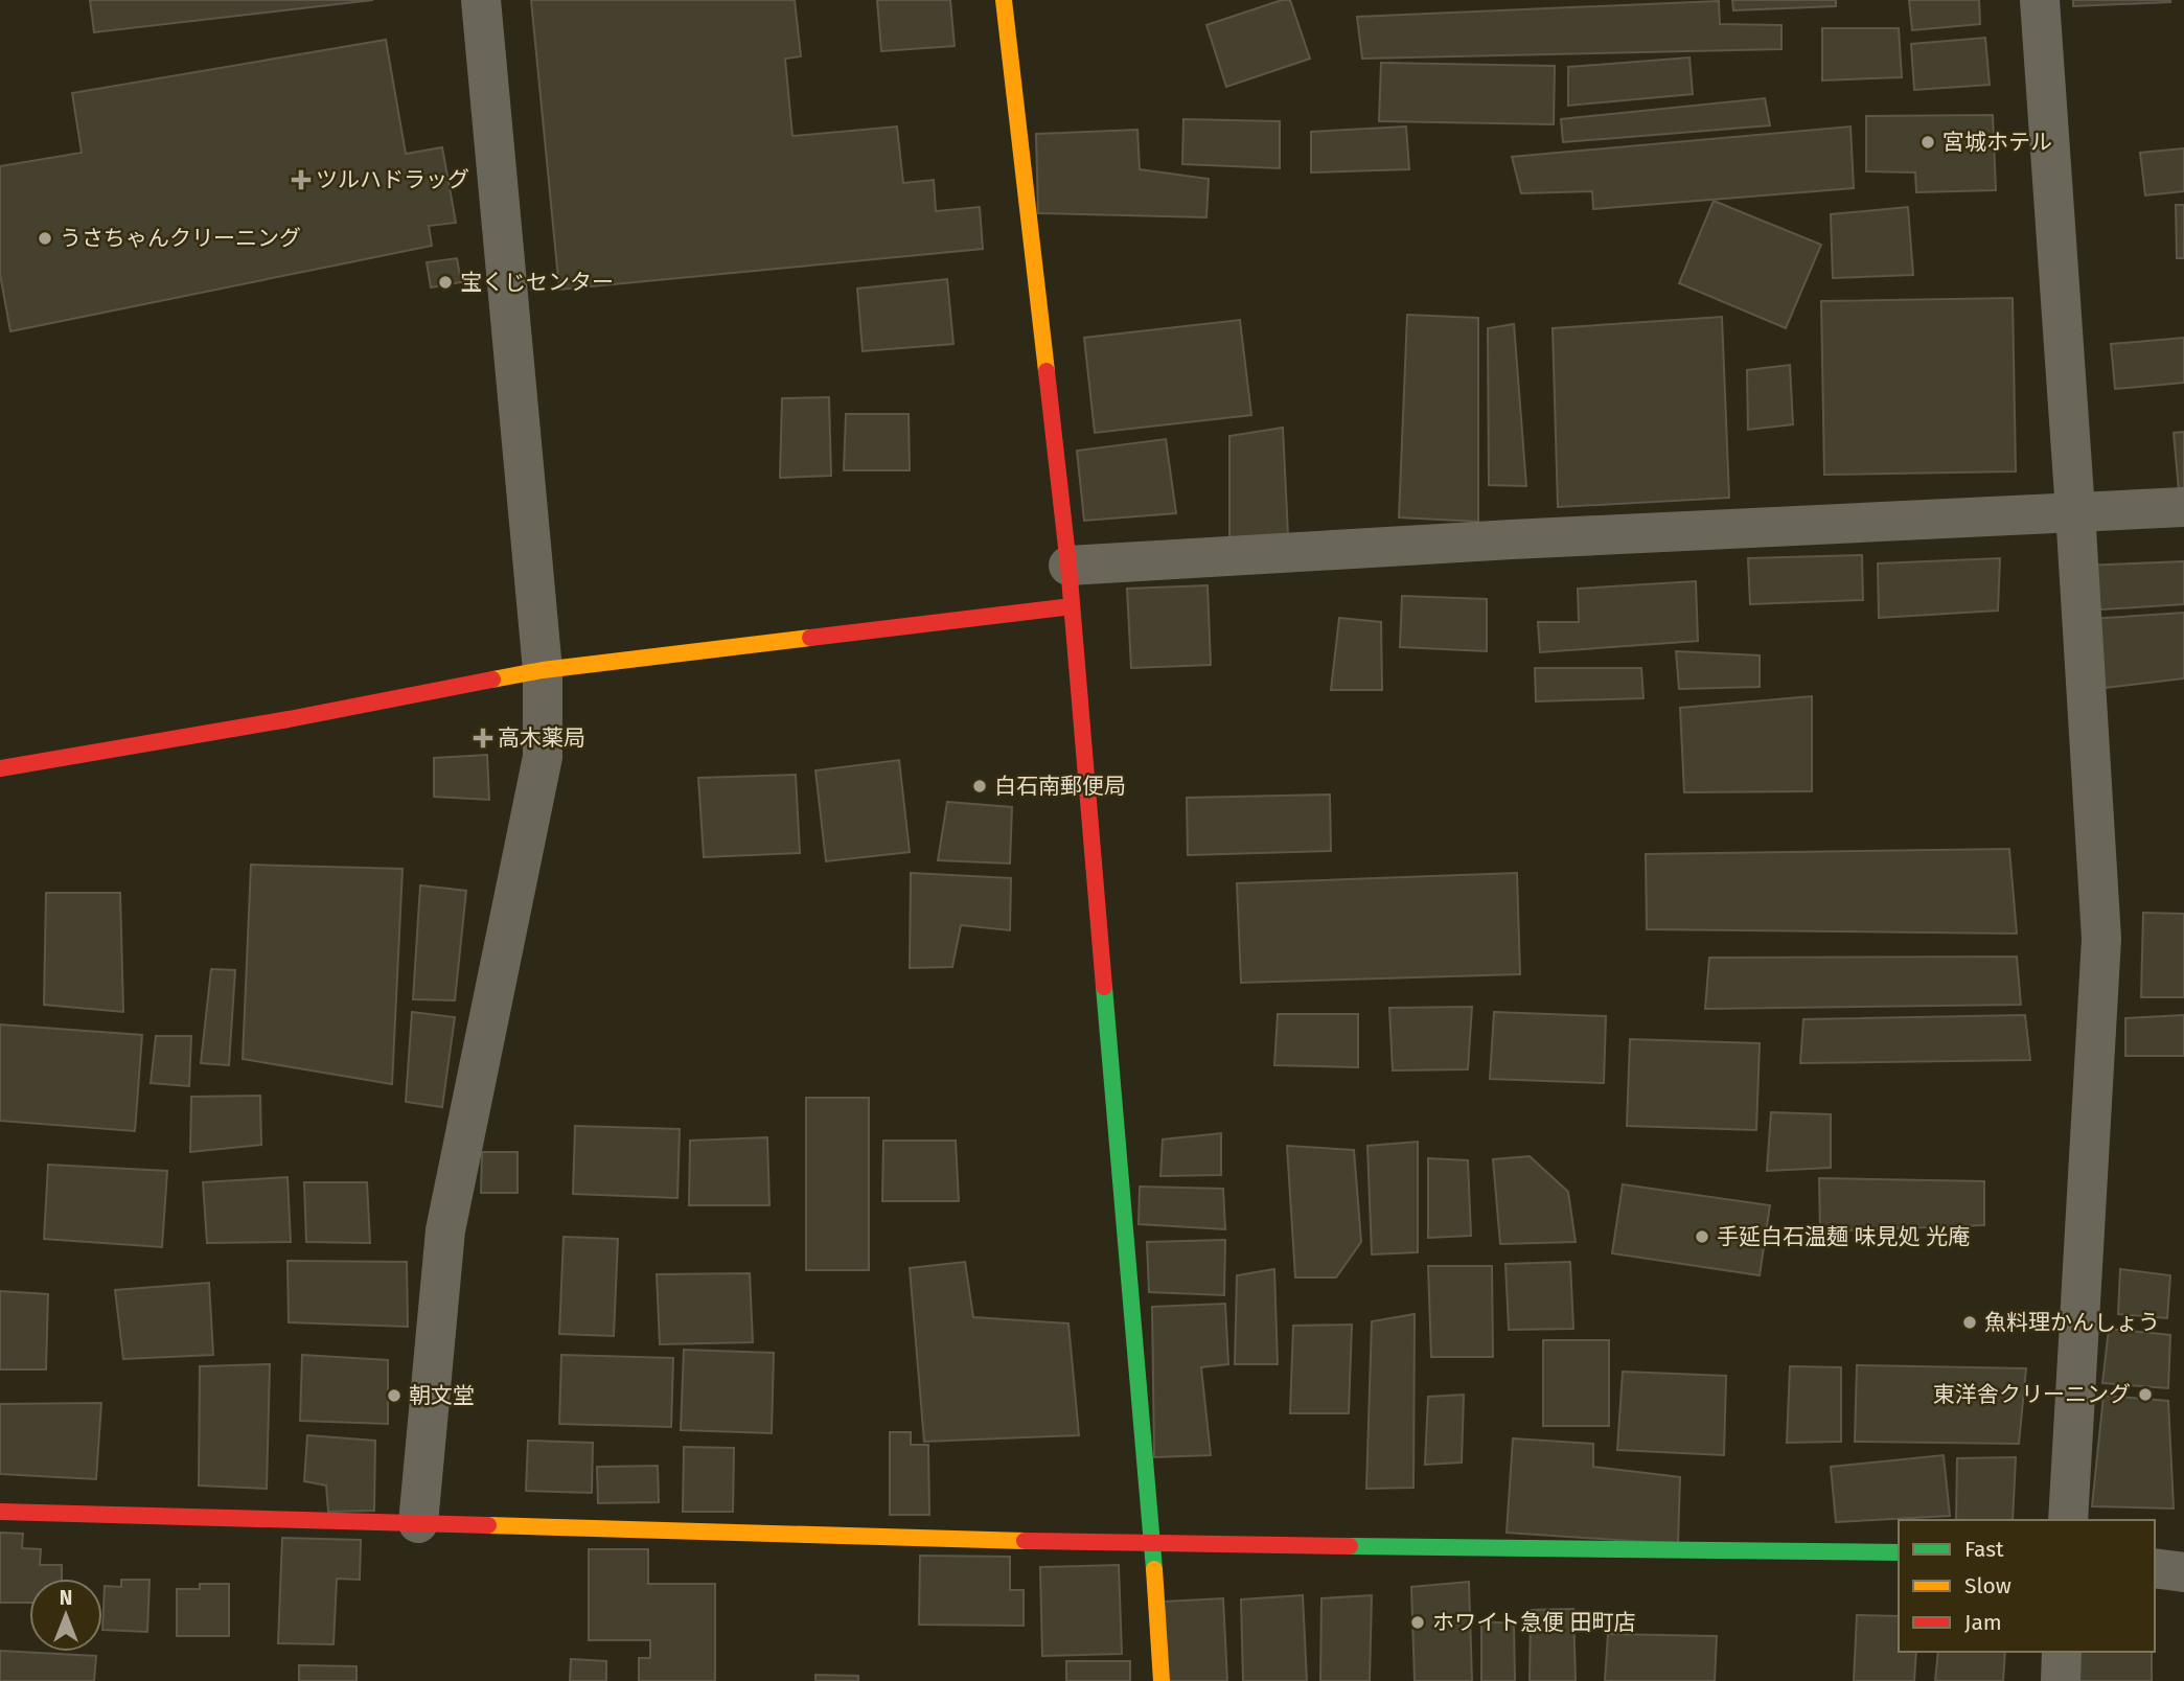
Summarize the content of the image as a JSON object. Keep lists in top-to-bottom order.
{
  "places": {
    "other": [
      "宮城ホテル",
      "うさちゃんクリーニング",
      "宝くじセンター",
      "白石南郵便局",
      "手延白石温麺 味見処 光庵",
      "魚料理かんしょう",
      "東洋舎クリーニング",
      "朝文堂",
      "ホワイト急便 田町店"
    ],
    "health": ["ツルハドラッグ", "高木薬局"]
  },
  "legend": ["Fast", "Slow", "Jam"],
  "north": "top"
}
